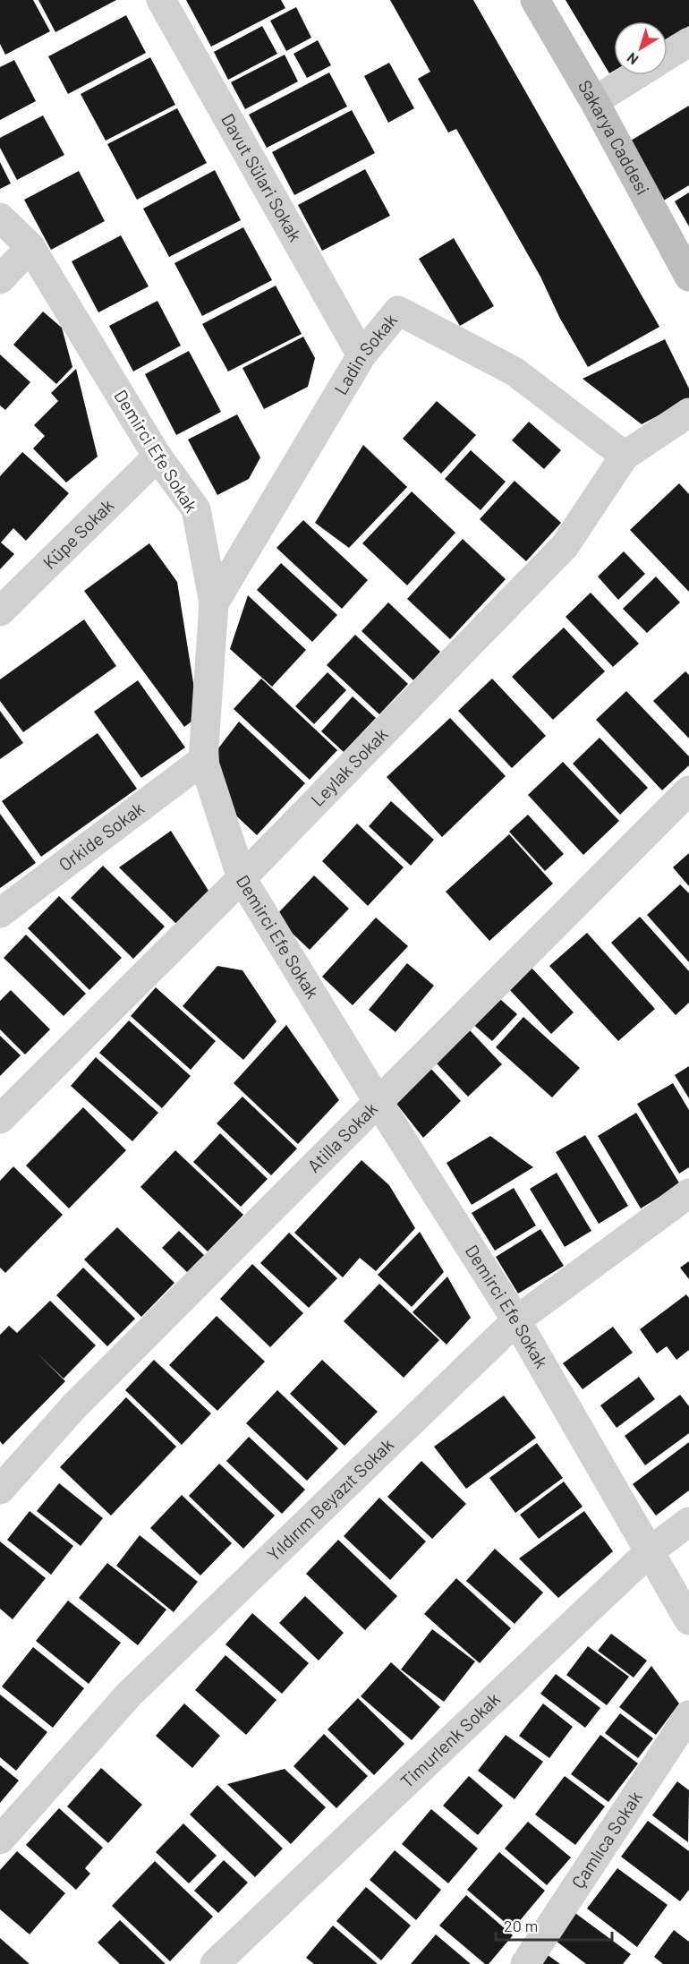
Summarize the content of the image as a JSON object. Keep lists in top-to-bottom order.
{
  "streets": {
    "main road": ["Sakarya Caddesi"],
    "street": [
      "Davut Sülari Sokak",
      "Ladin Sokak",
      "Demirci Efe Sokak",
      "Küpe Sokak",
      "Leylak Sokak",
      "Orkide Sokak",
      "Atilla Sokak",
      "Yıldırım Beyazıt Sokak",
      "Timurlenk Sokak",
      "Çamlıca Sokak"
    ]
  },
  "crossings": [
    ["Davut Sülari Sokak", "Ladin Sokak"],
    ["Ladin Sokak", "Demirci Efe Sokak"],
    ["Ladin Sokak", "Leylak Sokak"],
    ["Demirci Efe Sokak", "Küpe Sokak"],
    ["Demirci Efe Sokak", "Leylak Sokak"],
    ["Demirci Efe Sokak", "Orkide Sokak"],
    ["Demirci Efe Sokak", "Atilla Sokak"],
    ["Demirci Efe Sokak", "Yıldırım Beyazıt Sokak"],
    ["Demirci Efe Sokak", "Timurlenk Sokak"]
  ],
  "scale_bar": "20 m",
  "north": "bottom left"
}
